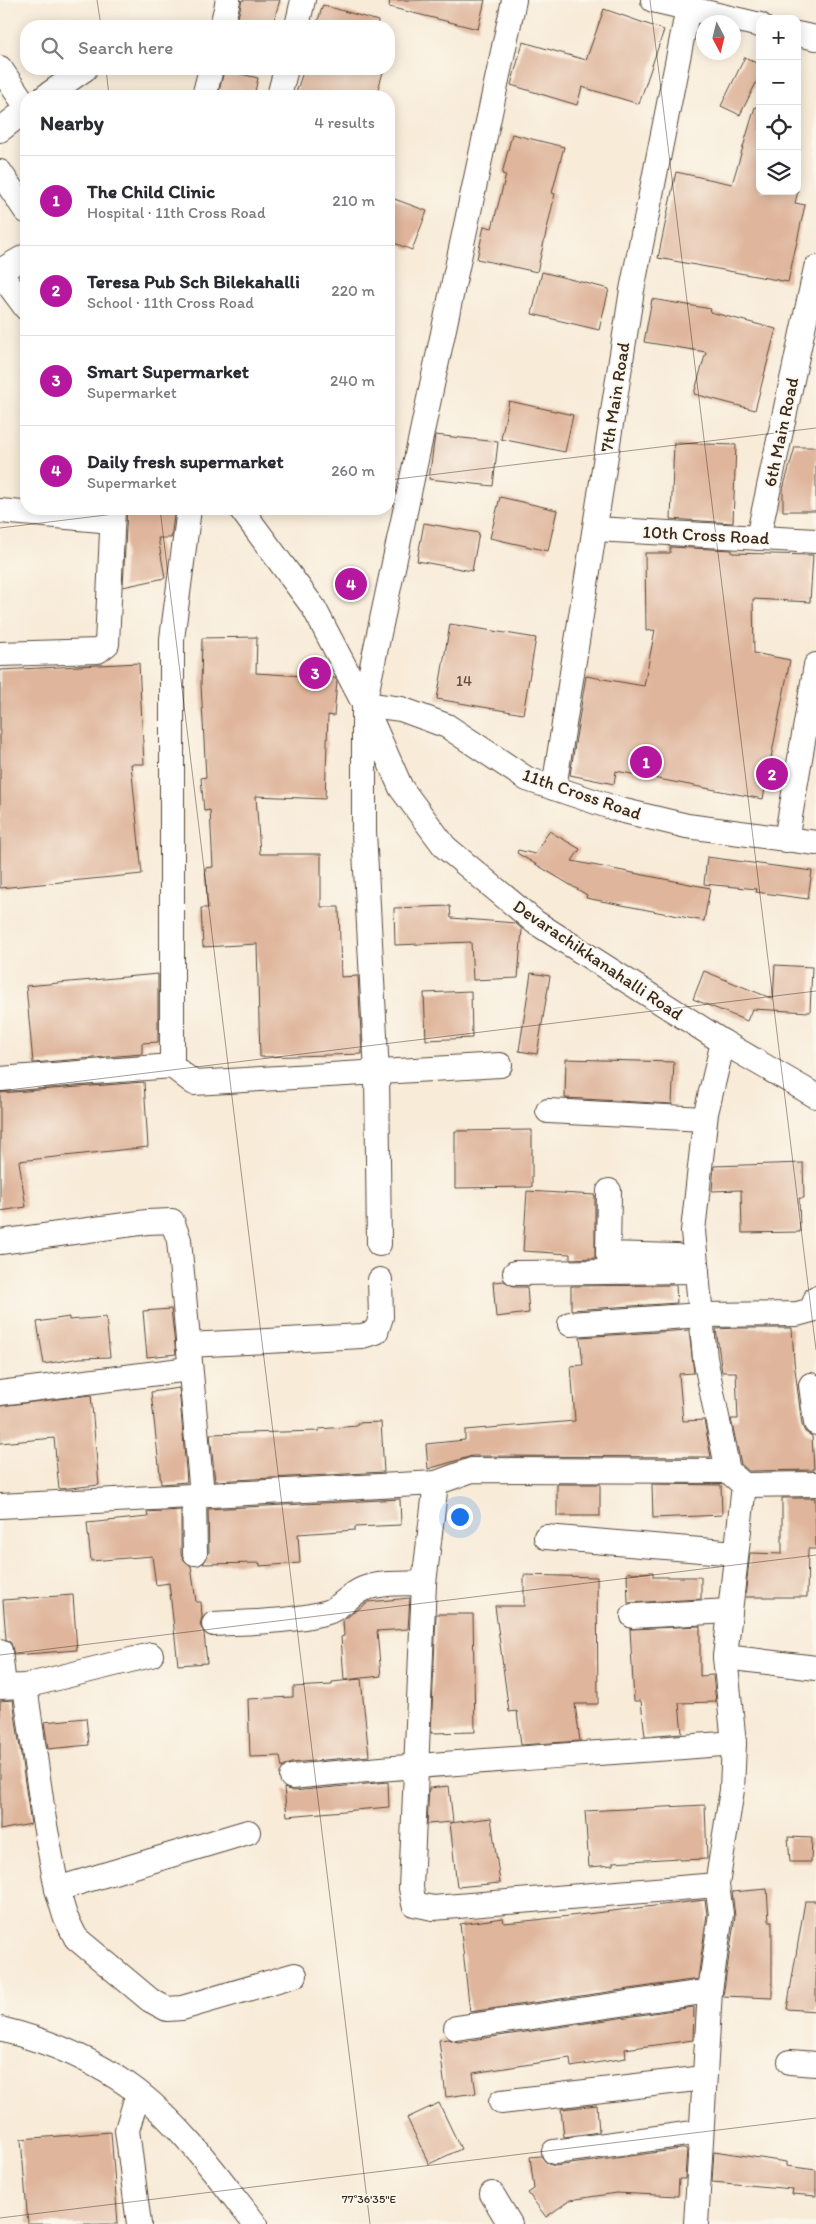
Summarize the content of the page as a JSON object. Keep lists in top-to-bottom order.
{
  "streets": {
    "street": [
      "7th Main Road",
      "6th Main Road",
      "10th Cross Road",
      "11th Cross Road",
      "Devarachikkanahalli Road"
    ]
  },
  "crossings": [
    ["7th Main Road", "10th Cross Road"],
    ["7th Main Road", "11th Cross Road"],
    ["6th Main Road", "10th Cross Road"],
    ["11th Cross Road", "Devarachikkanahalli Road"]
  ],
  "house_numbers": ["14"],
  "north": "bottom",
  "page": {
    "map_buttons": ["+", "−"],
    "search": "Search here",
    "heading": ["Nearby", "4 results"],
    "list": [
      {
        "mark": "1",
        "name": "The Child Clinic",
        "note": "Hospital · 11th Cross Road",
        "value": "210 m"
      },
      {
        "mark": "2",
        "name": "Teresa Pub Sch Bilekahalli",
        "note": "School · 11th Cross Road",
        "value": "220 m"
      },
      {
        "mark": "3",
        "name": "Smart Supermarket",
        "note": "Supermarket",
        "value": "240 m"
      },
      {
        "mark": "4",
        "name": "Daily fresh supermarket",
        "note": "Supermarket",
        "value": "260 m"
      }
    ],
    "pins": [
      "4",
      "3",
      "1",
      "2"
    ]
  },
  "coordinates": ["77°36'35\"E"]
}
